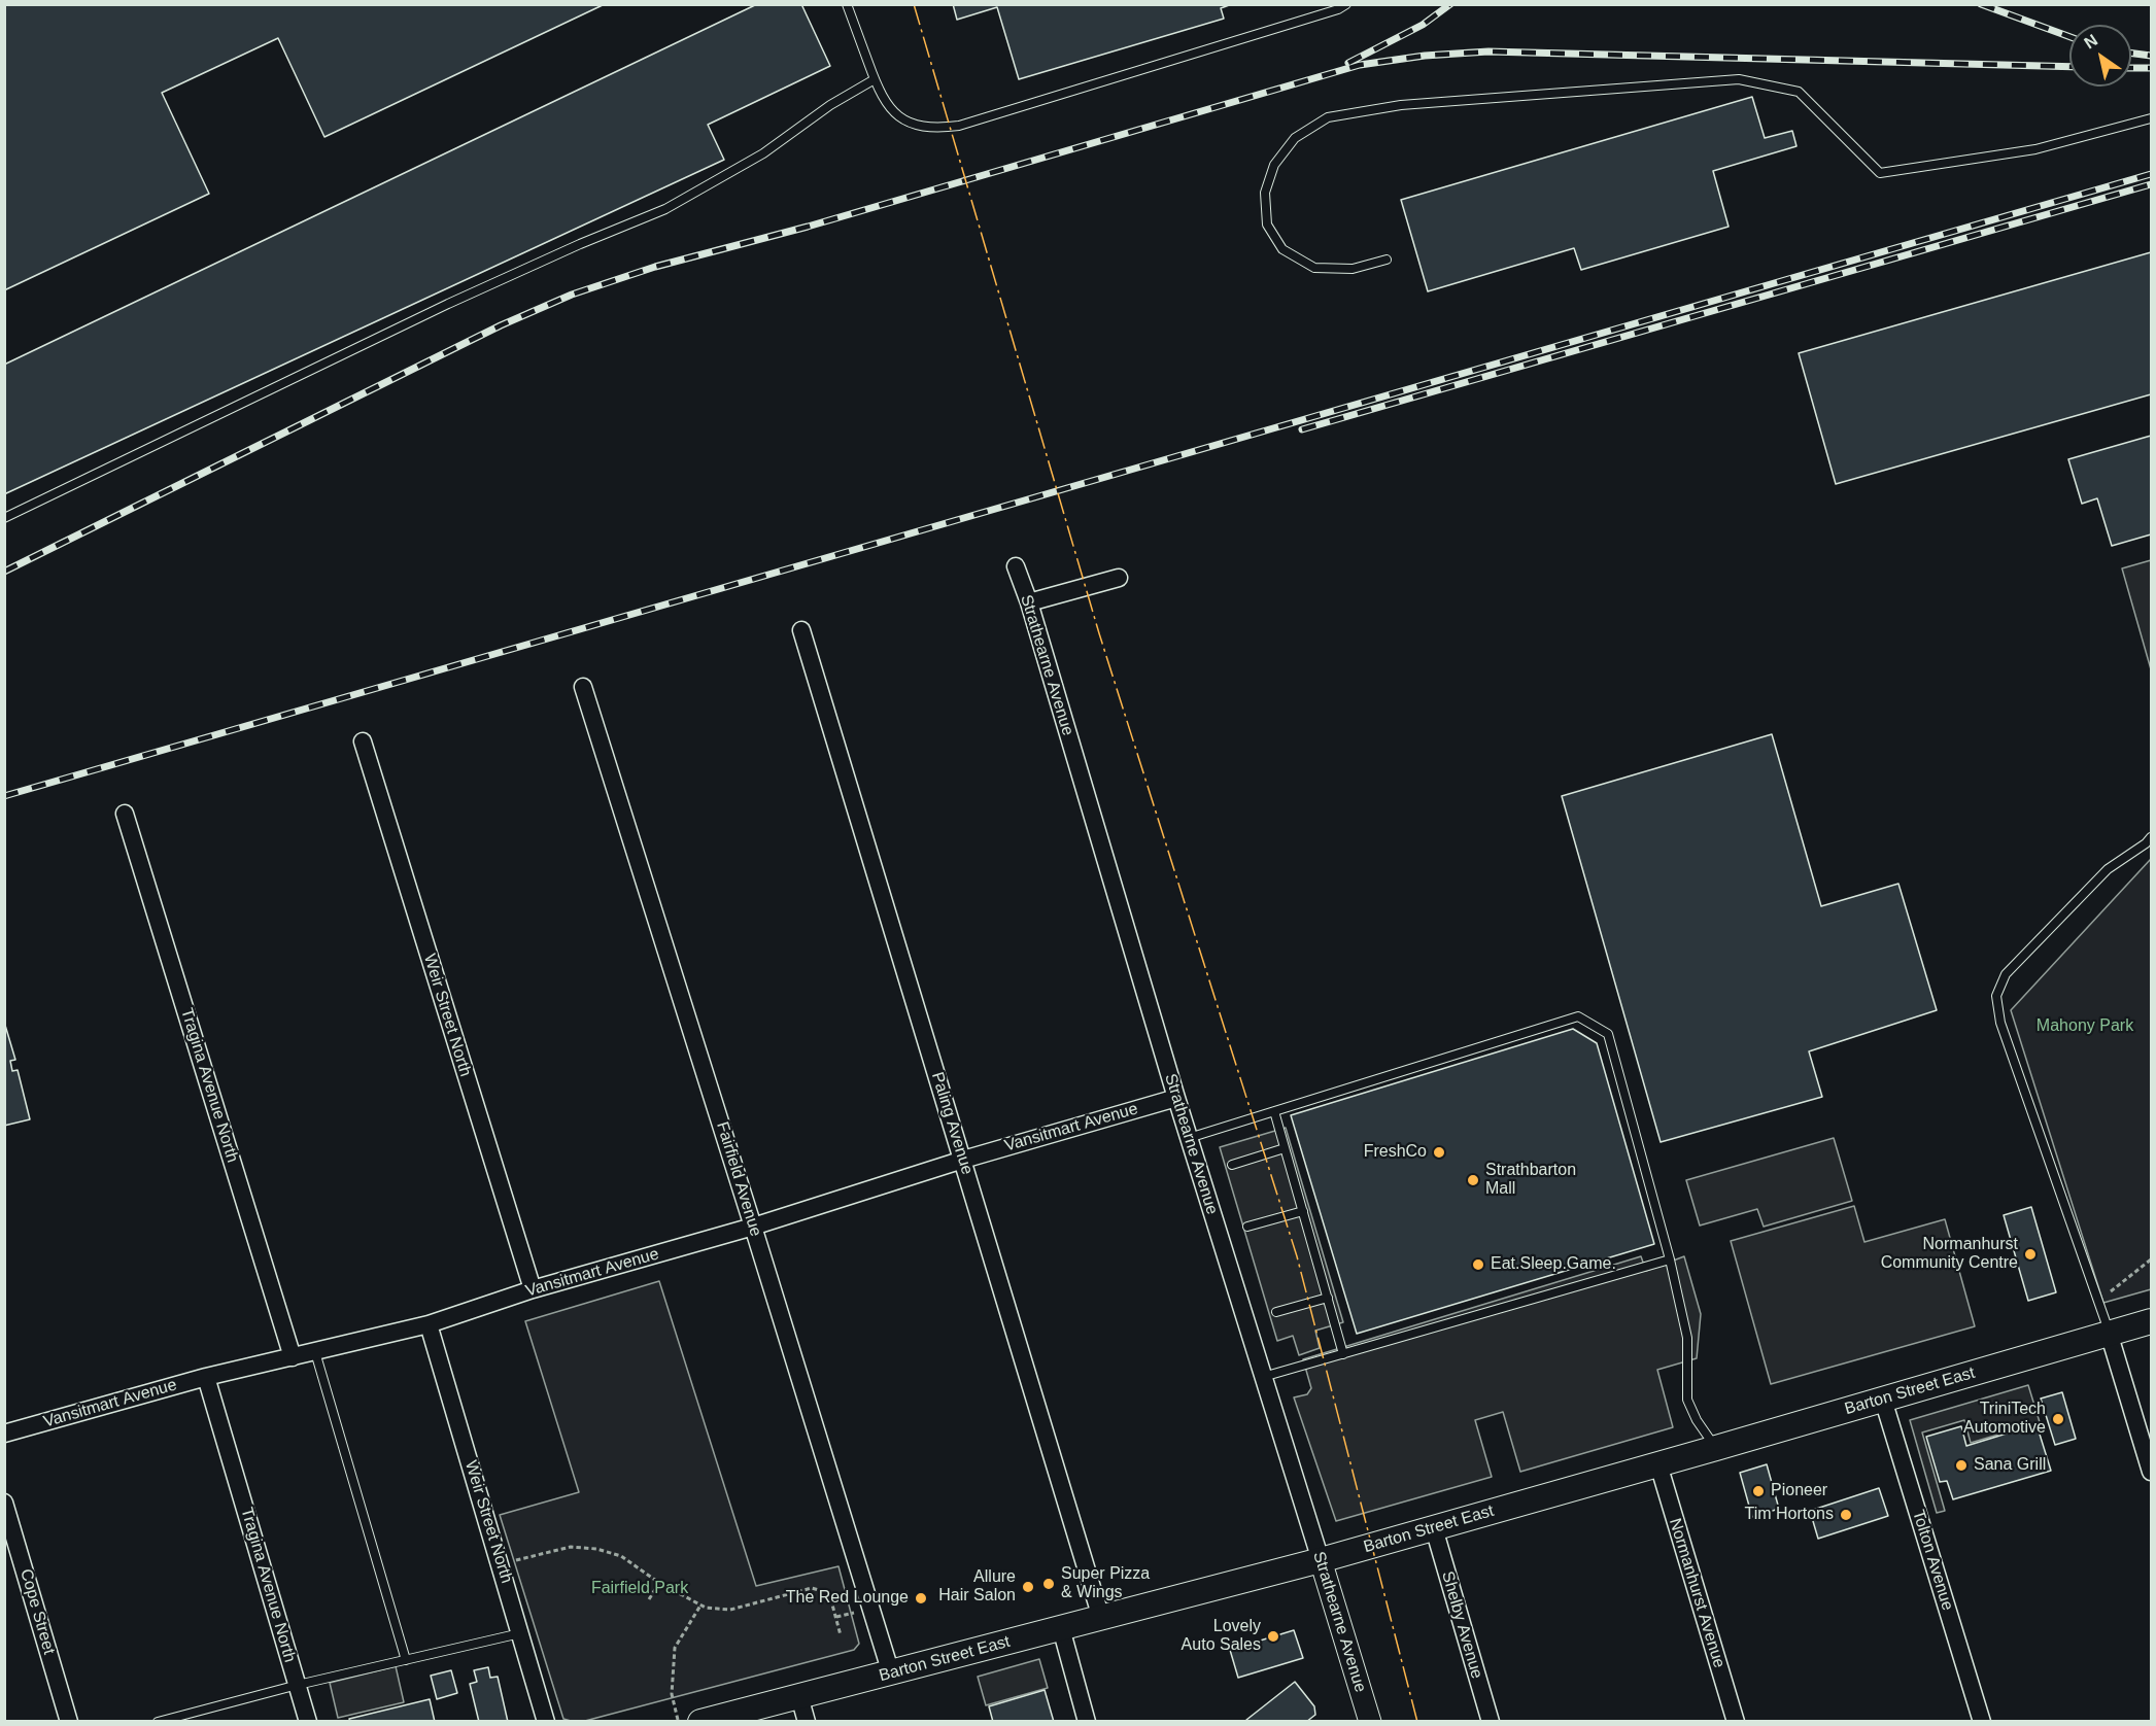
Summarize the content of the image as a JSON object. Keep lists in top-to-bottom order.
{
  "streets": {
    "main road": ["Barton Street East"],
    "street": [
      "Strathearne Avenue",
      "Weir Street North",
      "Tragina Avenue North",
      "Paling Avenue",
      "Vansitmart Avenue",
      "Fairfield Avenue",
      "Tolton Avenue",
      "Normanhurst Avenue",
      "Cope Street",
      "Shelby Avenue"
    ]
  },
  "crossings": [
    ["Strathearne Avenue", "Vansitmart Avenue"],
    ["Strathearne Avenue", "Barton Street East"],
    ["Weir Street North", "Vansitmart Avenue"],
    ["Tragina Avenue North", "Vansitmart Avenue"],
    ["Paling Avenue", "Vansitmart Avenue"],
    ["Paling Avenue", "Barton Street East"],
    ["Vansitmart Avenue", "Fairfield Avenue"],
    ["Fairfield Avenue", "Barton Street East"],
    ["Barton Street East", "Tolton Avenue"],
    ["Barton Street East", "Normanhurst Avenue"],
    ["Barton Street East", "Shelby Avenue"]
  ],
  "parks": ["Mahony Park", "Fairfield Park"],
  "places": [
    "FreshCo",
    "Strathbarton Mall",
    "Normanhurst Community Centre",
    "Eat.Sleep.Game.",
    "TriniTech Automotive",
    "Sana Grill",
    "Pioneer",
    "Tim Hortons",
    "Super Pizza & Wings",
    "Allure Hair Salon",
    "The Red Lounge",
    "Lovely Auto Sales"
  ],
  "north": "top left"
}
